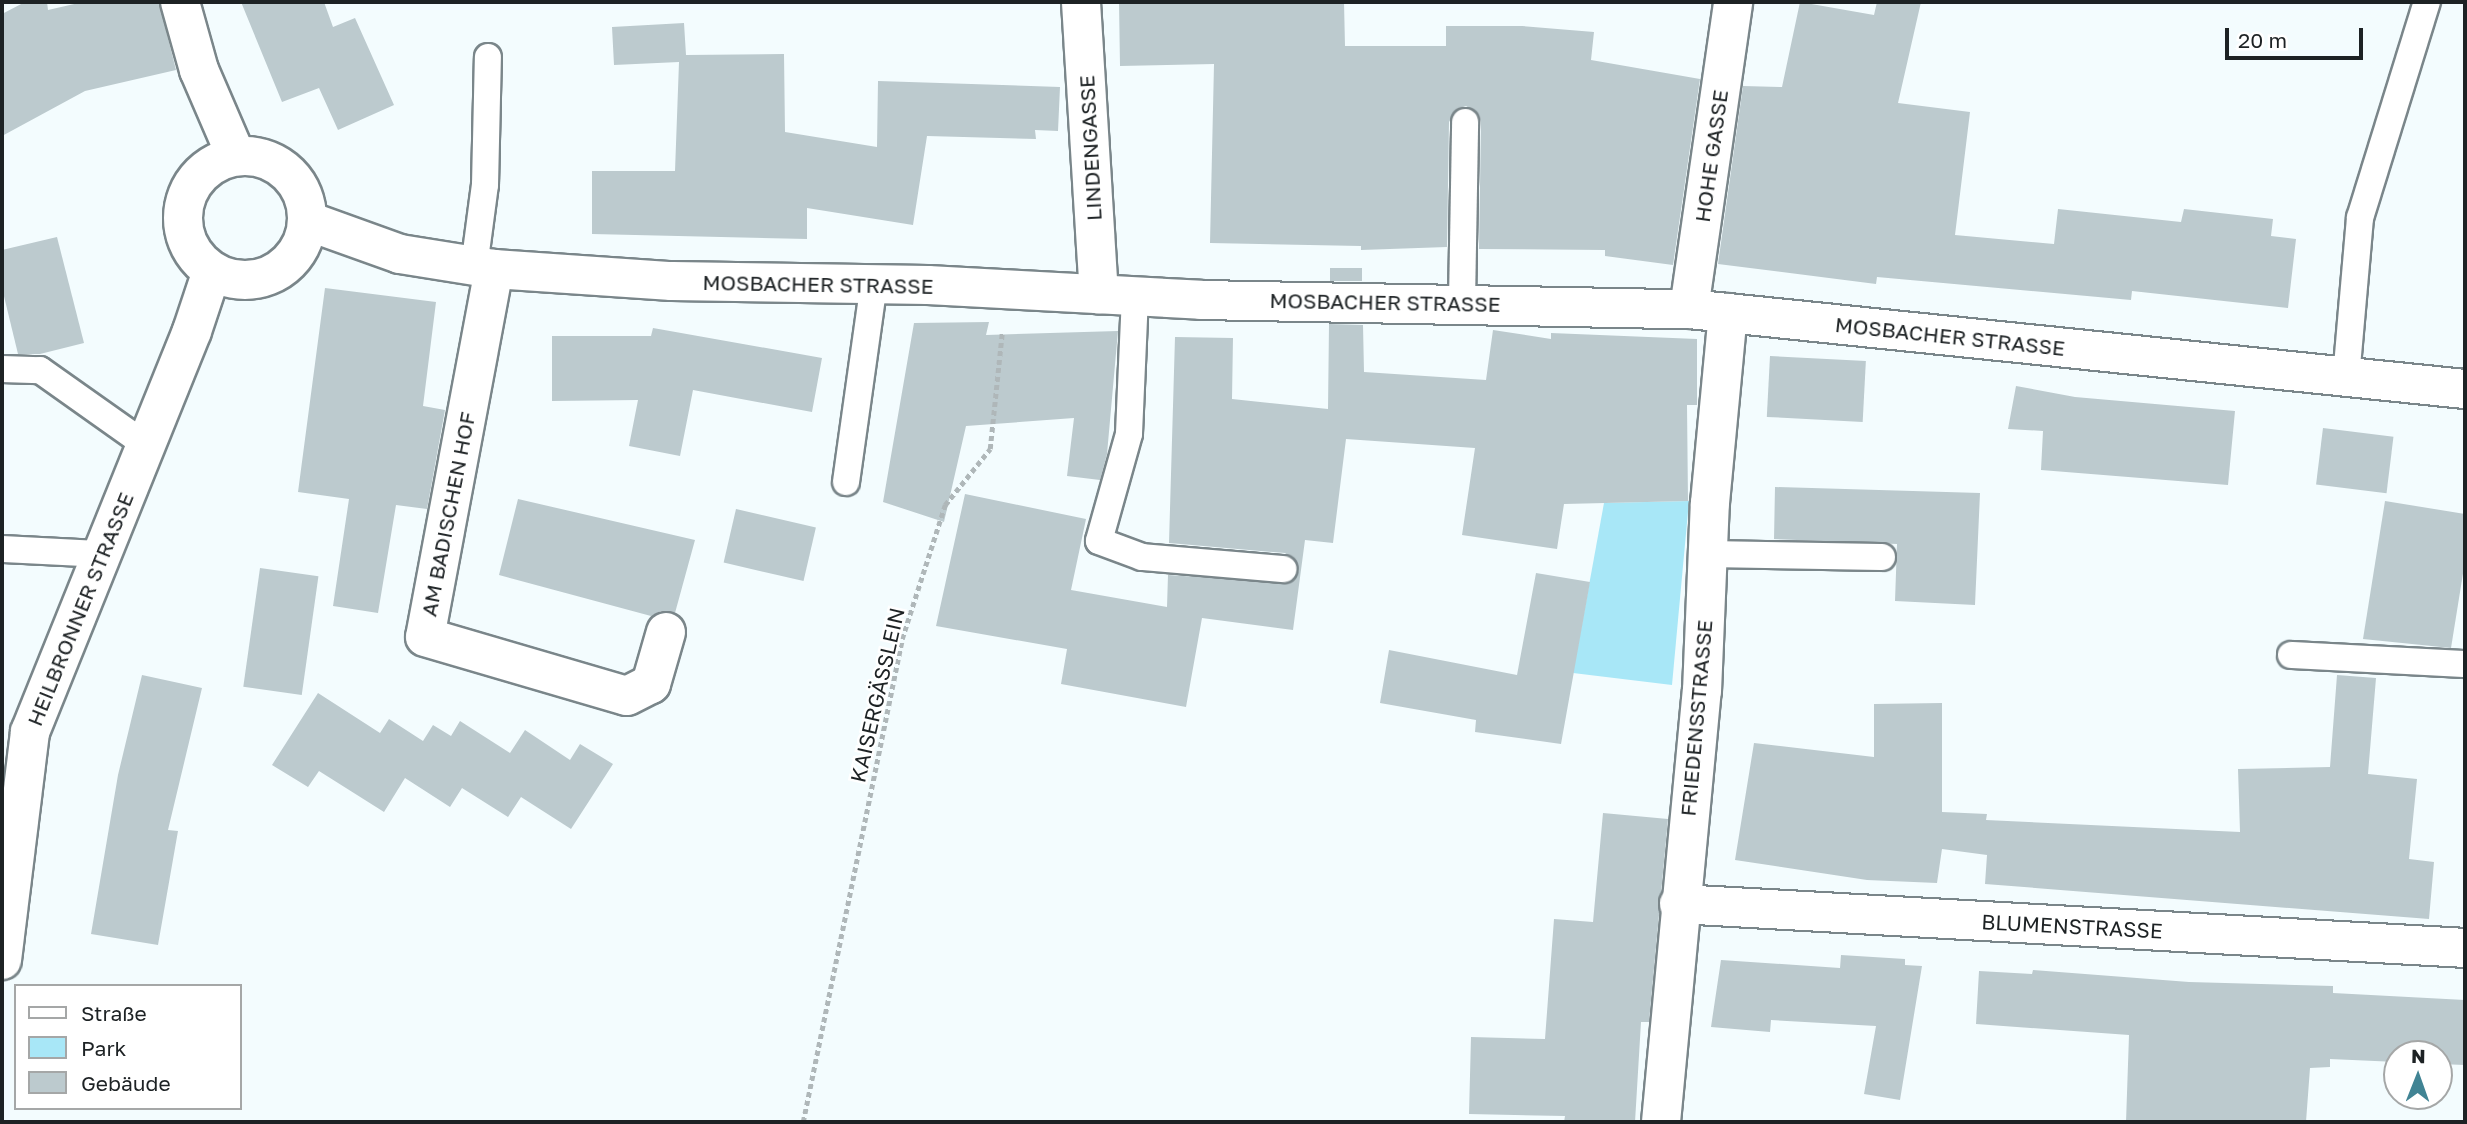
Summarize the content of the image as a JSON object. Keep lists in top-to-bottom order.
{
  "streets": {
    "street": [
      "LINDENGASSE",
      "HOHE GASSE",
      "MOSBACHER STRASSE",
      "AM BADISCHEN HOF",
      "HEILBRONNER STRASSE",
      "FRIEDENSSTRASSE",
      "BLUMENSTRASSE"
    ],
    "path": ["KAISERGÄSSLEIN"]
  },
  "crossings": [
    ["LINDENGASSE", "MOSBACHER STRASSE"],
    ["HOHE GASSE", "MOSBACHER STRASSE"],
    ["MOSBACHER STRASSE", "AM BADISCHEN HOF"],
    ["MOSBACHER STRASSE", "HEILBRONNER STRASSE"],
    ["MOSBACHER STRASSE", "KAISERGÄSSLEIN"],
    ["MOSBACHER STRASSE", "FRIEDENSSTRASSE"],
    ["FRIEDENSSTRASSE", "BLUMENSTRASSE"]
  ],
  "legend": ["Straße", "Park", "Gebäude"],
  "scale_bar": "20 m",
  "north": "top"
}
